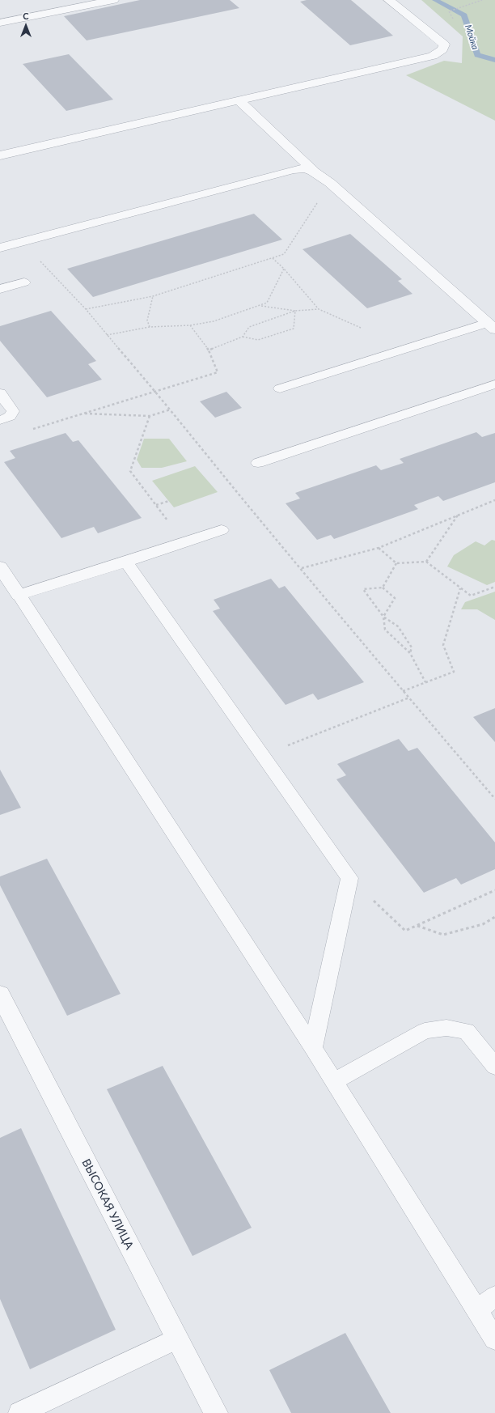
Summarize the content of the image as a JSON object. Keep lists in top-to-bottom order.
{
  "streets": {
    "street": ["ВЫСОКАЯ УЛИЦА"]
  },
  "water": ["Мойка"],
  "north": "top"
}
